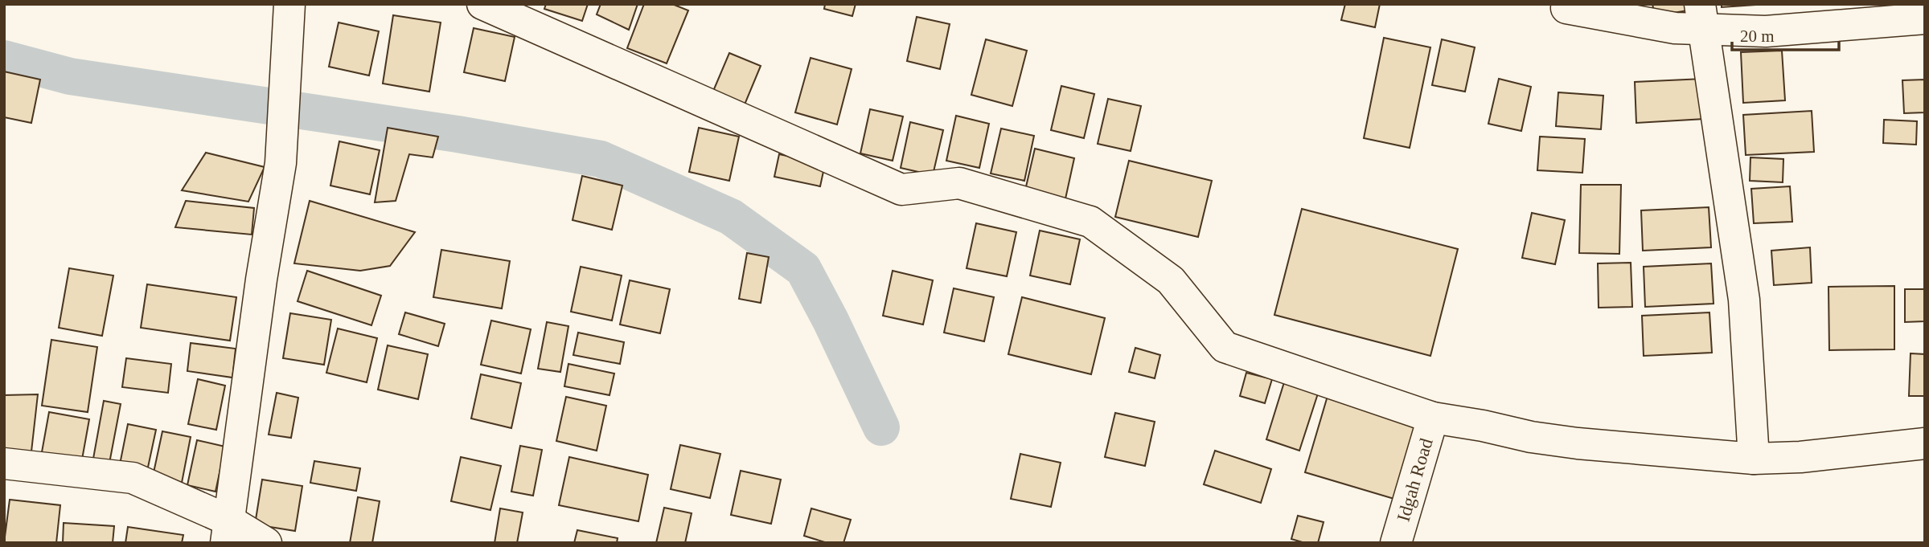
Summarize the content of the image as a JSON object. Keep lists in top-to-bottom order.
{
  "streets": {
    "street": ["Idgah Road"]
  },
  "scale_bar": "20 m"
}
